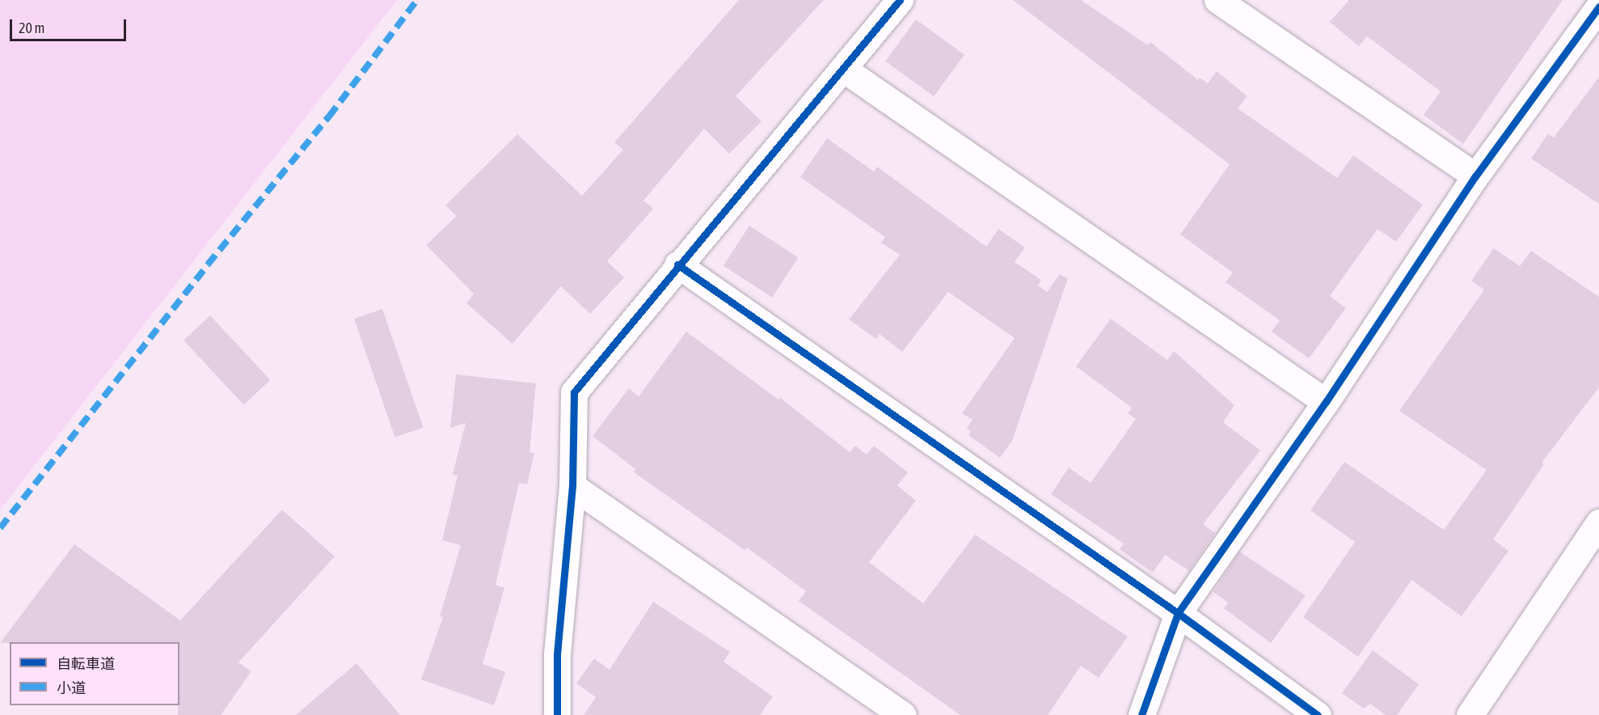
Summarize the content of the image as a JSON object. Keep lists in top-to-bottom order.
{
  "legend": ["自転車道", "小道"],
  "scale_bar": "20 m"
}
